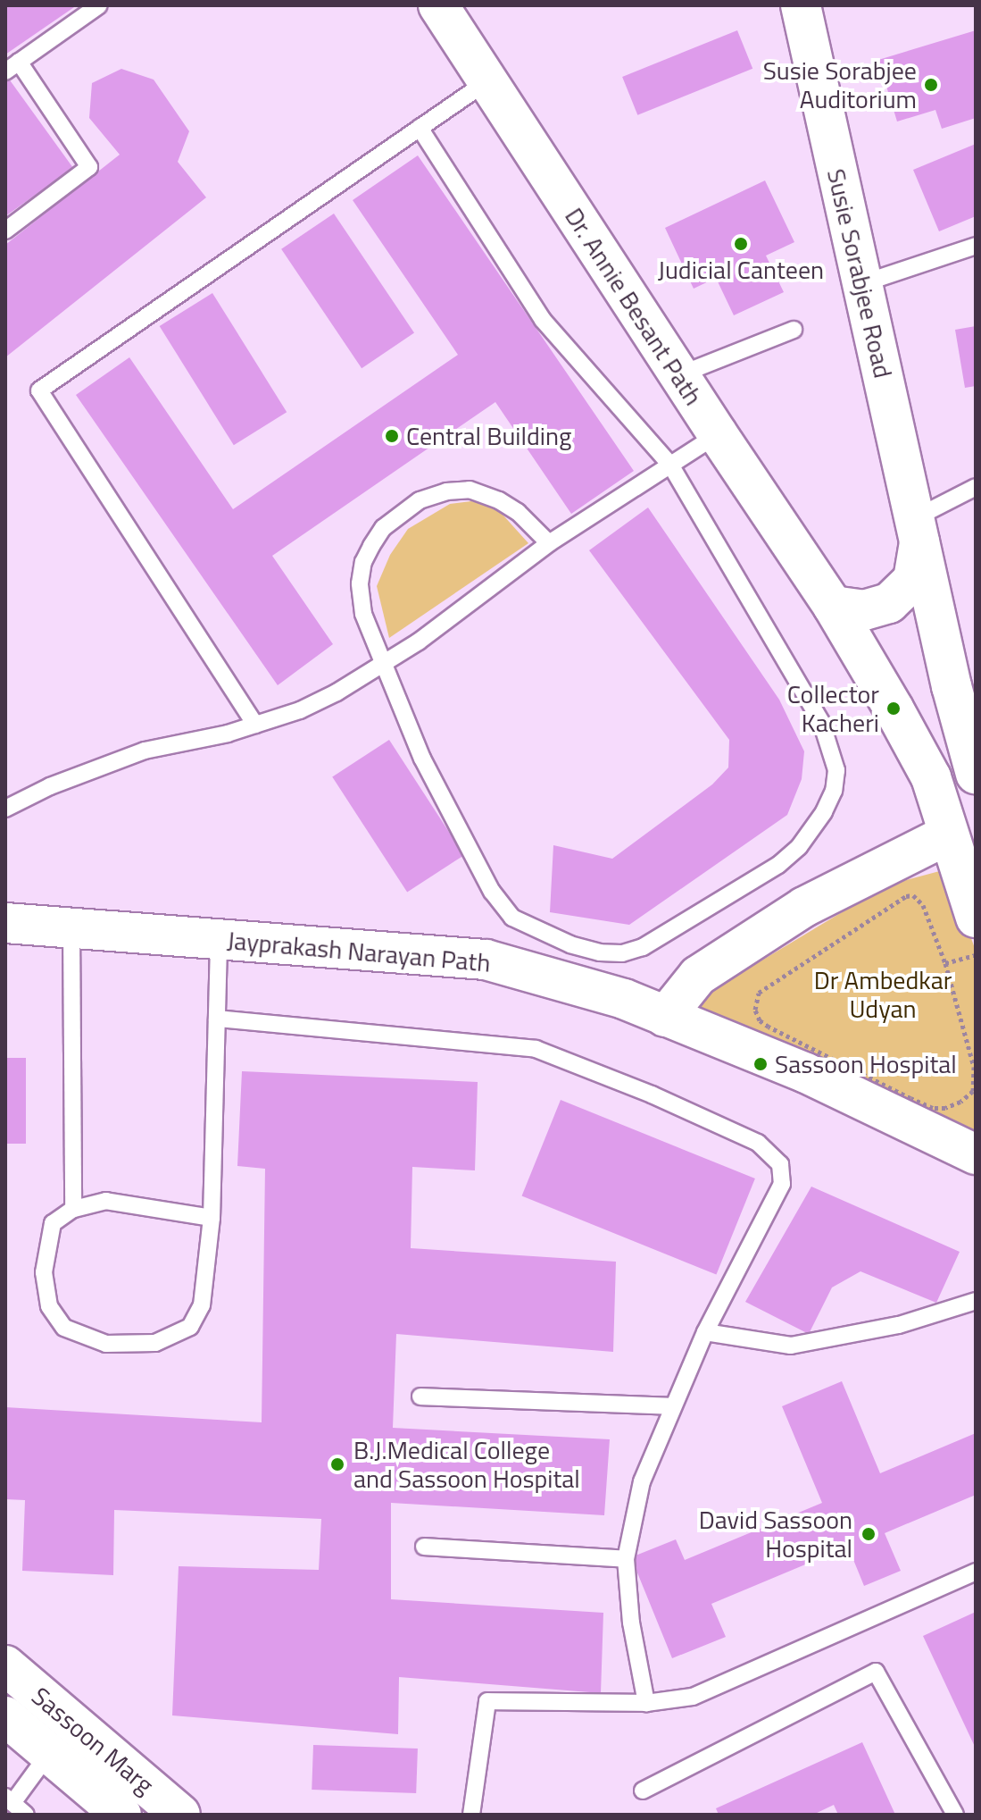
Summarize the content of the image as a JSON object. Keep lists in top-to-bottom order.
{
  "streets": {
    "main road": [
      "Susie Sorabjee Road",
      "Dr. Annie Besant Path",
      "Jayprakash Narayan Path",
      "Sassoon Marg"
    ]
  },
  "parks": ["Dr Ambedkar Udyan"],
  "places": [
    "Susie Sorabjee Auditorium",
    "Judicial Canteen",
    "Central Building",
    "Collector Kacheri",
    "Sassoon Hospital",
    "B.J.Medical College and Sassoon Hospital",
    "David Sassoon Hospital"
  ]
}
